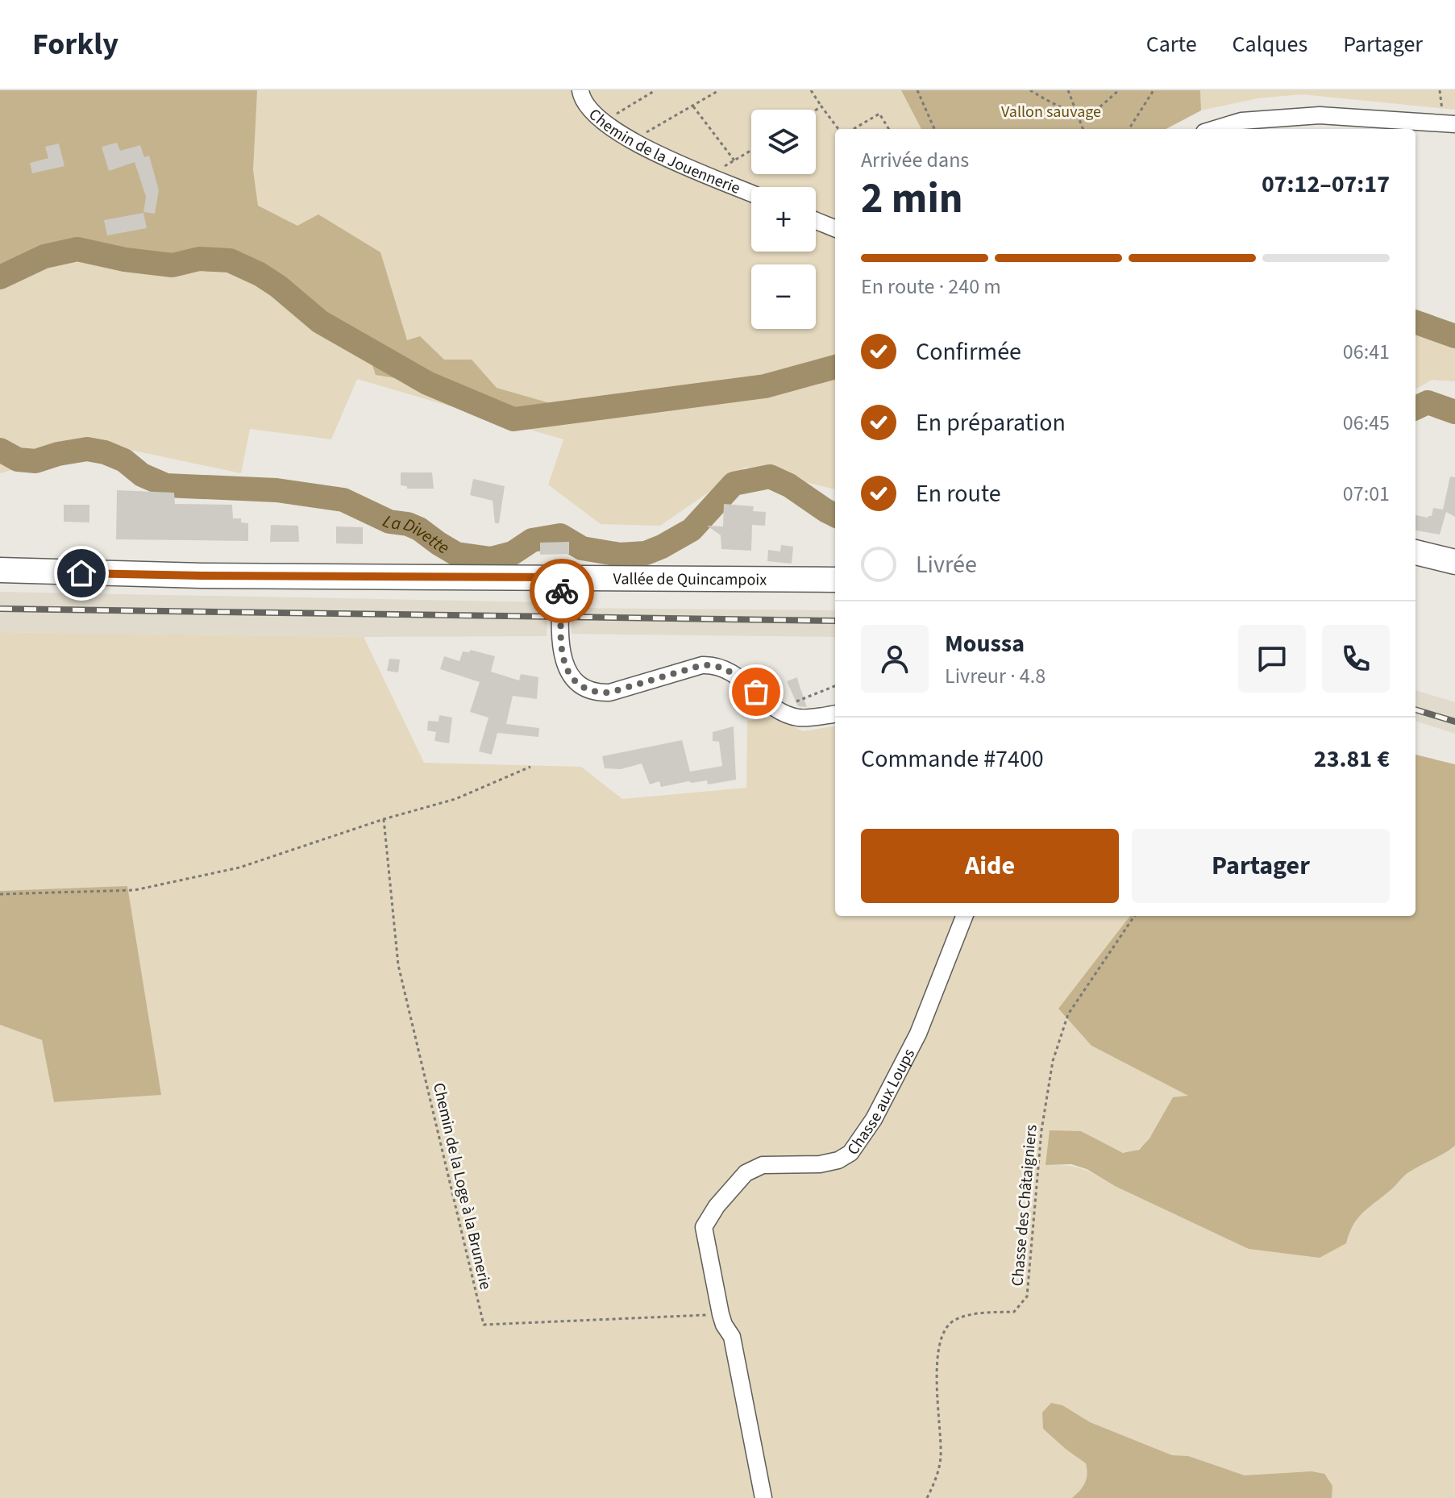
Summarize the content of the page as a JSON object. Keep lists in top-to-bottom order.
{
  "streets": {
    "main road": ["Vallée de Quincampoix"],
    "street": ["Chemin de la Jouennerie", "Chasse aux Loups"],
    "path": ["Chemin de la Loge à la Brunerie", "Chasse des Châtaigniers"]
  },
  "crossings": [
    ["Chasse aux Loups", "Chemin de la Loge à la Brunerie"]
  ],
  "water": ["La Divette"],
  "parks": ["Vallon sauvage"],
  "page": {
    "header": "Forkly",
    "nav": ["Carte", "Calques", "Partager"],
    "map_buttons": ["+", "−"],
    "heading": ["2 min", "Arrivée dans", "07:12–07:17"],
    "panel": [
      "Moussa",
      "Livreur · 4.8",
      "Commande #7400",
      "23.81 €"
    ],
    "bar": "En route · 240 m",
    "list": [
      ["Confirmée", "06:41"],
      ["En préparation", "06:45"],
      ["En route", "07:01"],
      "Livrée"
    ],
    "buttons": ["Aide", "Partager"]
  }
}
